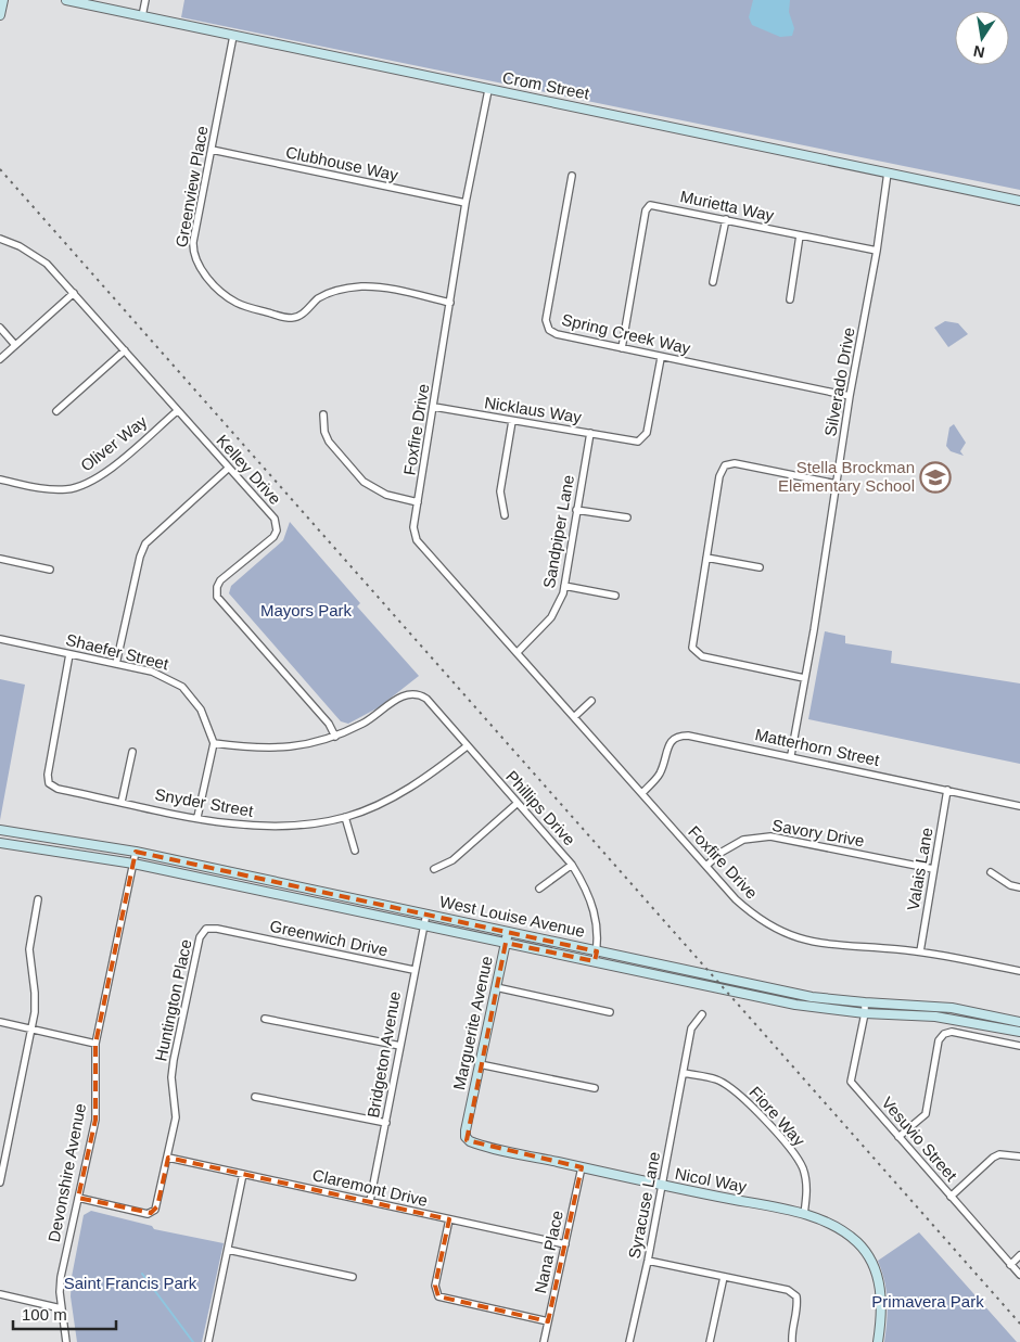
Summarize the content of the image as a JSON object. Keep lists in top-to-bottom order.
{
  "streets": {
    "main road": [
      "Crom Street",
      "West Louise Avenue",
      "Marguerite Avenue",
      "Nicol Way"
    ],
    "street": [
      "Clubhouse Way",
      "Greenview Place",
      "Murietta Way",
      "Spring Creek Way",
      "Silverado Drive",
      "Nicklaus Way",
      "Foxfire Drive",
      "Oliver Way",
      "Kelley Drive",
      "Sandpiper Lane",
      "Shaefer Street",
      "Matterhorn Street",
      "Snyder Street",
      "Phillips Drive",
      "Savory Drive",
      "Valais Lane",
      "Greenwich Drive",
      "Huntington Place",
      "Bridgeton Avenue",
      "Fiore Way",
      "Vesuvio Street",
      "Devonshire Avenue",
      "Claremont Drive",
      "Syracuse Lane",
      "Nana Place"
    ]
  },
  "crossings": [
    ["Crom Street", "Greenview Place"],
    ["Crom Street", "Silverado Drive"],
    ["Crom Street", "Foxfire Drive"],
    ["Clubhouse Way", "Greenview Place"],
    ["Clubhouse Way", "Foxfire Drive"],
    ["Greenview Place", "Foxfire Drive"],
    ["Murietta Way", "Spring Creek Way"],
    ["Murietta Way", "Silverado Drive"],
    ["Spring Creek Way", "Silverado Drive"],
    ["Spring Creek Way", "Nicklaus Way"],
    ["Silverado Drive", "Matterhorn Street"],
    ["Nicklaus Way", "Foxfire Drive"],
    ["Nicklaus Way", "Sandpiper Lane"],
    ["Foxfire Drive", "Sandpiper Lane"],
    ["Foxfire Drive", "Matterhorn Street"],
    ["Foxfire Drive", "Savory Drive"],
    ["Foxfire Drive", "Valais Lane"],
    ["Oliver Way", "Kelley Drive"],
    ["Kelley Drive", "Phillips Drive"],
    ["Shaefer Street", "Snyder Street"],
    ["Matterhorn Street", "Valais Lane"],
    ["Snyder Street", "Phillips Drive"],
    ["Phillips Drive", "West Louise Avenue"],
    ["Savory Drive", "Valais Lane"],
    ["West Louise Avenue", "Marguerite Avenue"],
    ["West Louise Avenue", "Bridgeton Avenue"],
    ["West Louise Avenue", "Vesuvio Street"],
    ["West Louise Avenue", "Devonshire Avenue"],
    ["Greenwich Drive", "Huntington Place"],
    ["Greenwich Drive", "Bridgeton Avenue"],
    ["Huntington Place", "Devonshire Avenue"],
    ["Huntington Place", "Claremont Drive"],
    ["Marguerite Avenue", "Nicol Way"],
    ["Bridgeton Avenue", "Claremont Drive"],
    ["Fiore Way", "Nicol Way"],
    ["Fiore Way", "Syracuse Lane"],
    ["Nicol Way", "Syracuse Lane"],
    ["Nicol Way", "Nana Place"],
    ["Claremont Drive", "Nana Place"]
  ],
  "parks": ["Mayors Park", "Saint Francis Park", "Primavera Park"],
  "places": {
    "school or university": ["Stella Brockman Elementary School"]
  },
  "scale_bar": "100 m",
  "north": "bottom"
}
